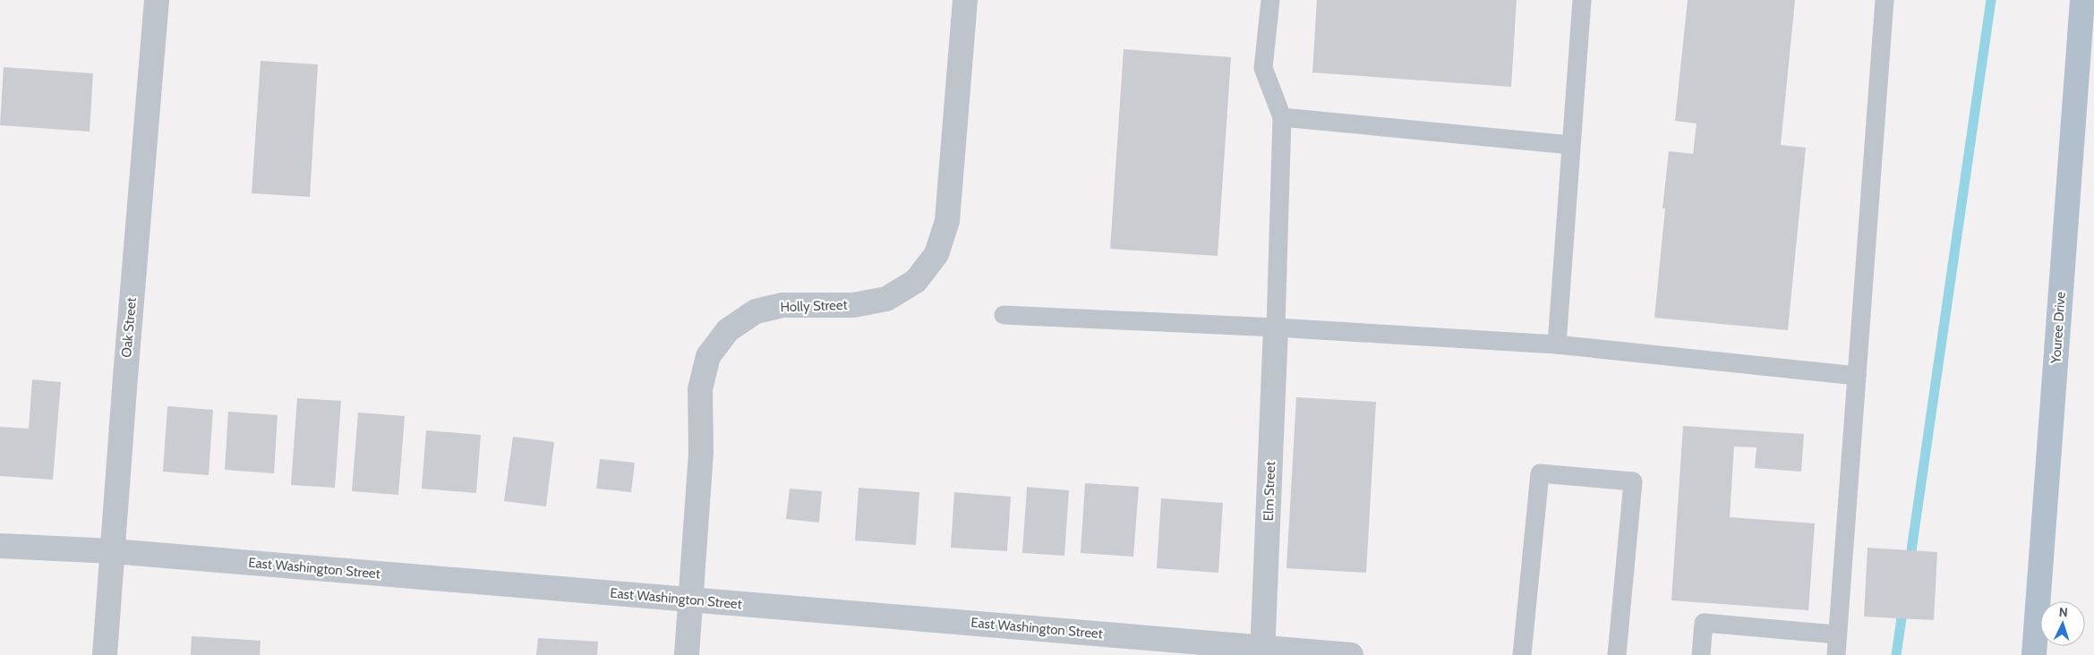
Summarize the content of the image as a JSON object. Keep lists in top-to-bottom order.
{
  "streets": {
    "main road": ["Youree Drive"],
    "street": [
      "Holly Street",
      "Oak Street",
      "Elm Street",
      "East Washington Street"
    ]
  },
  "crossings": [
    ["Holly Street", "East Washington Street"],
    ["Oak Street", "East Washington Street"],
    ["Elm Street", "East Washington Street"]
  ],
  "north": "top"
}
